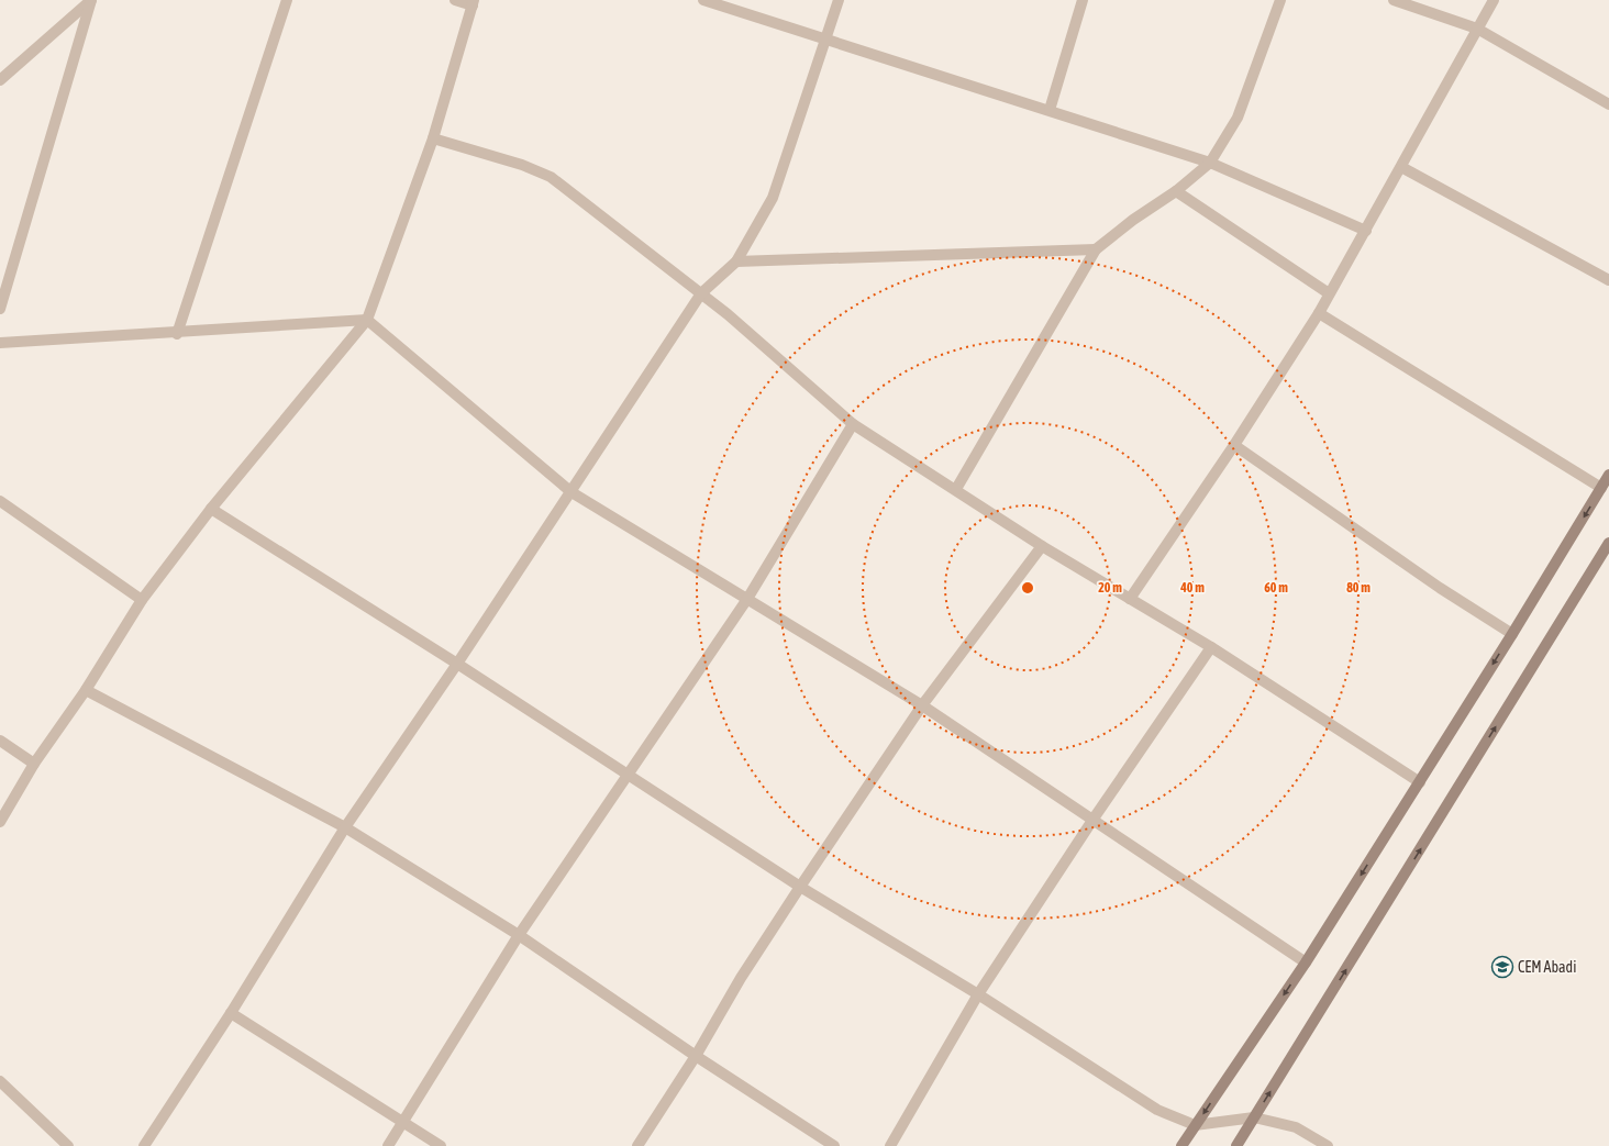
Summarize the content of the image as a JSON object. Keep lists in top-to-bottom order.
{
  "places": {
    "school or university": ["CEM Abadi"]
  },
  "rings": [
    "20 m",
    "40 m",
    "60 m",
    "80 m"
  ]
}
